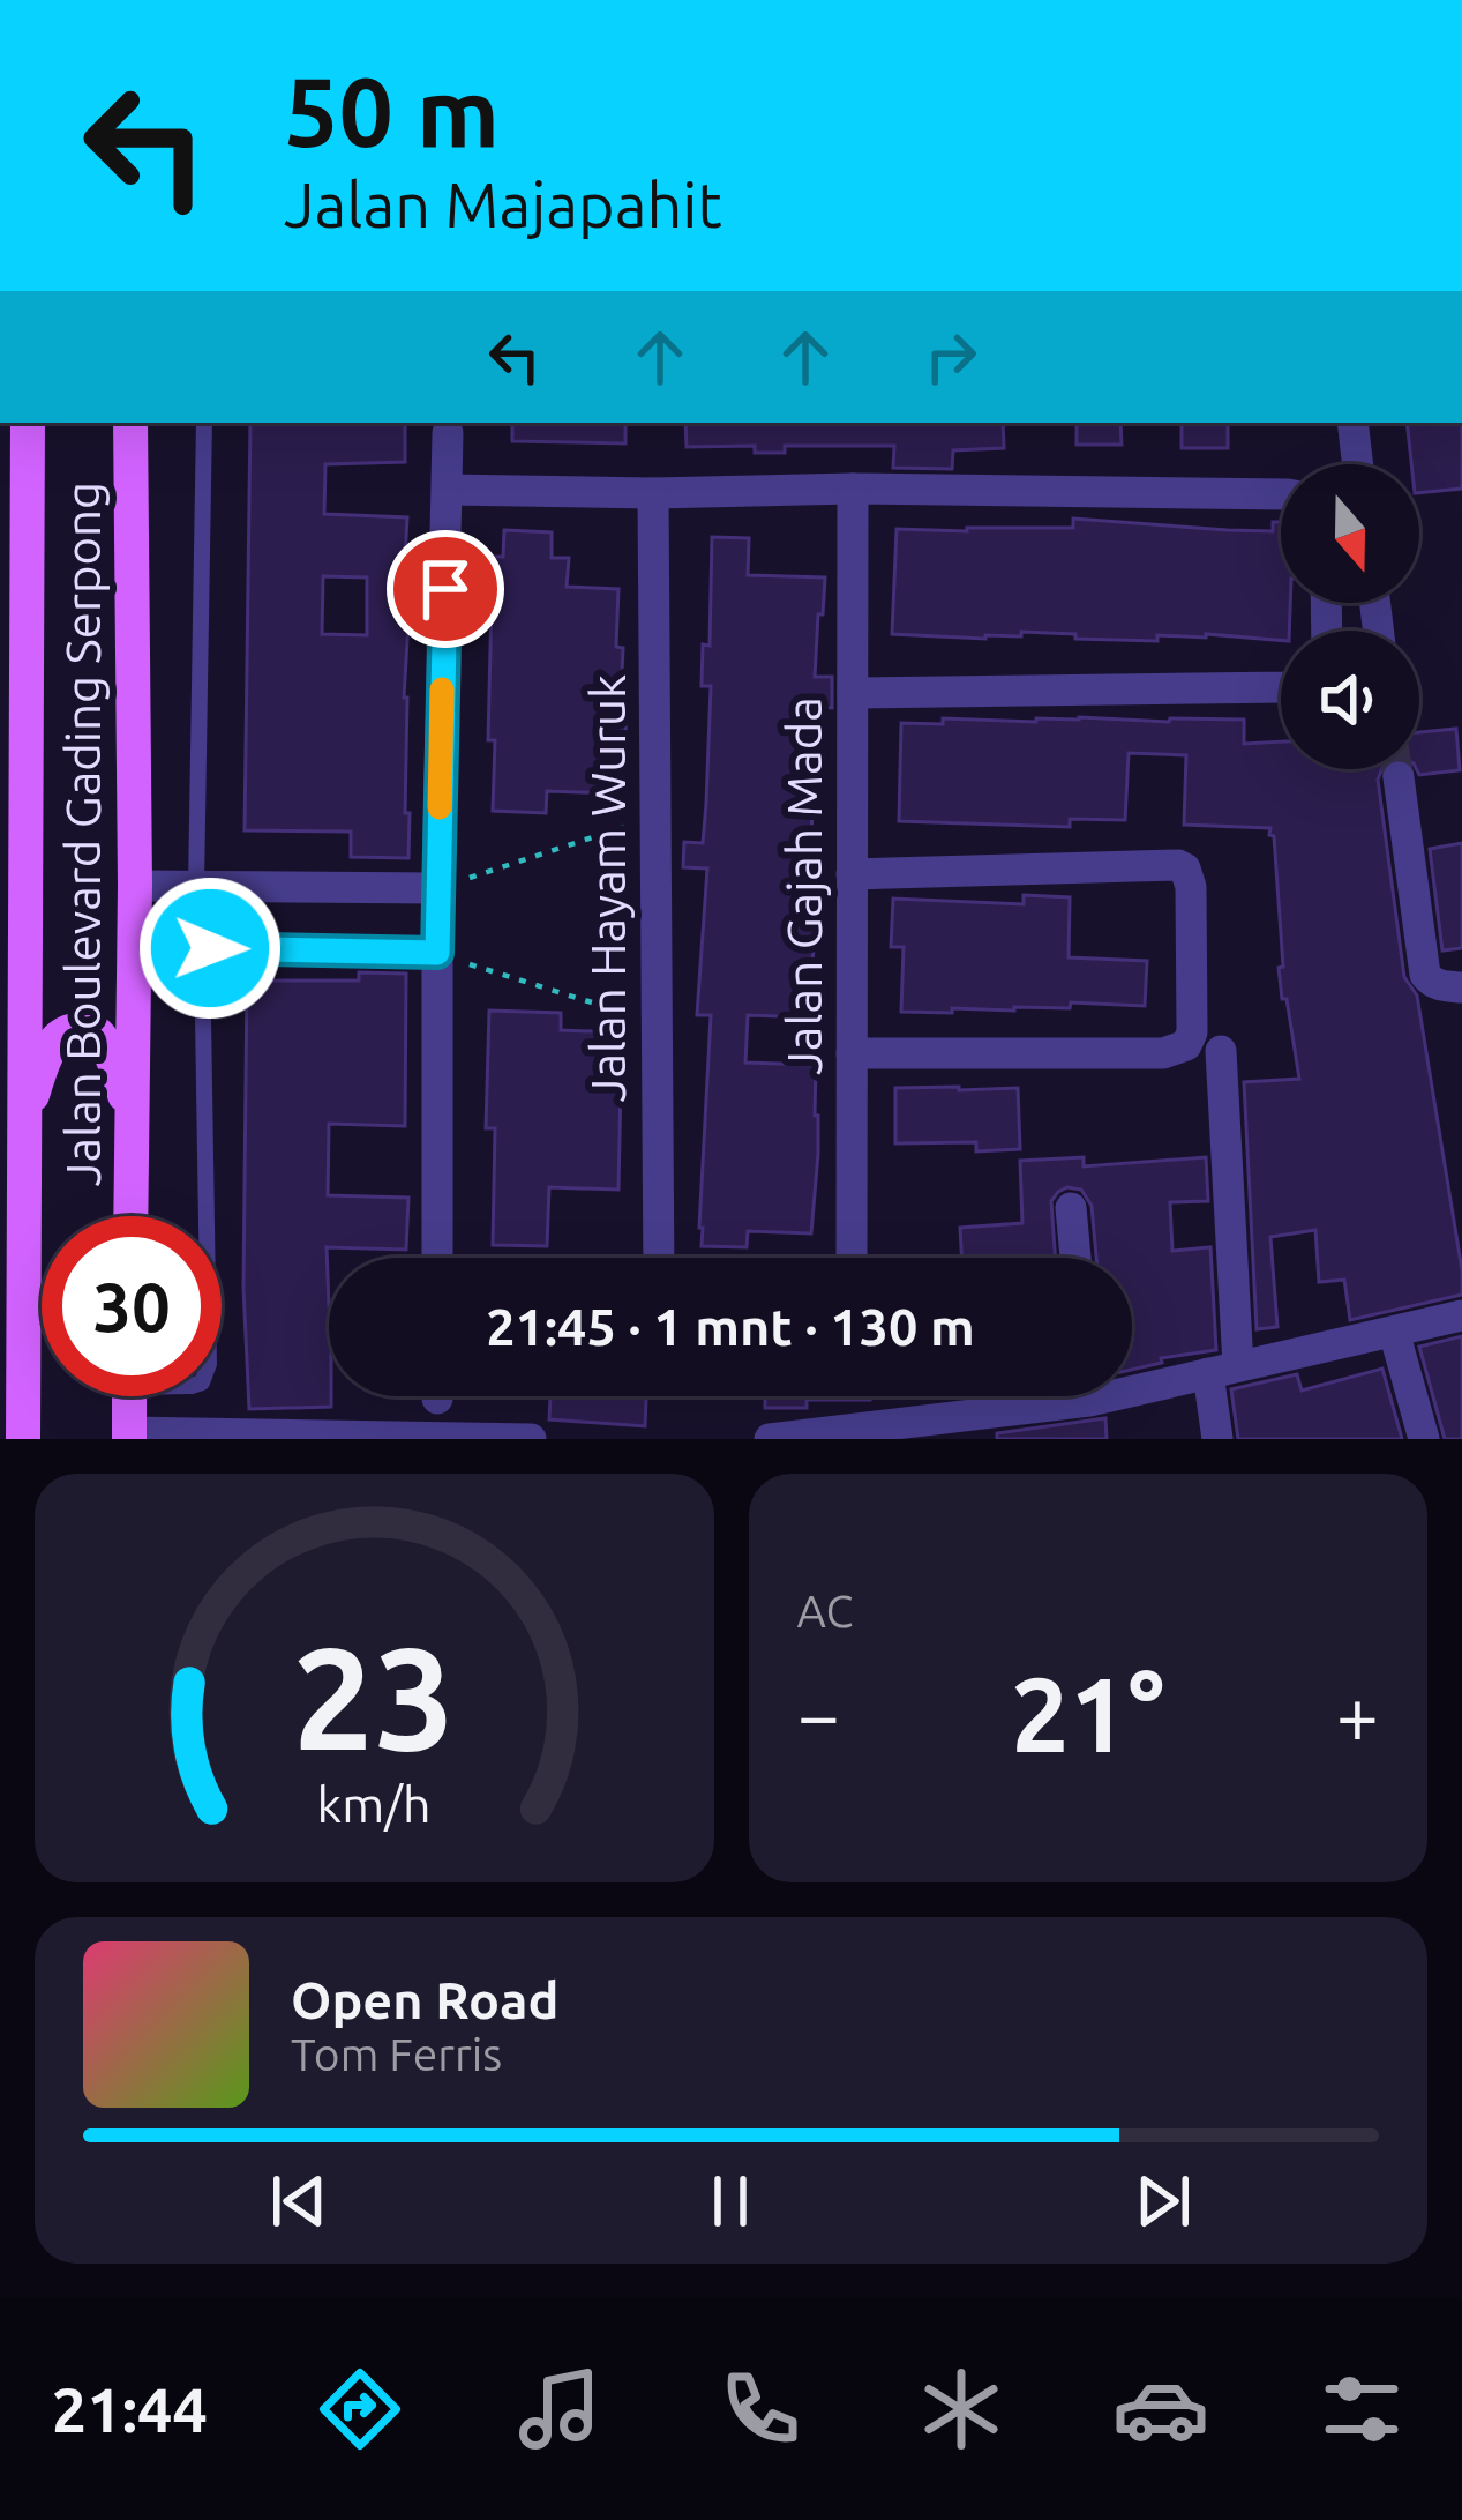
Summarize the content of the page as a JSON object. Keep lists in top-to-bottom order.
{
  "streets": {
    "main road": ["Jalan Boulevard Gading Serpong"],
    "street": ["Jalan Gajah Mada", "Jalan Hayam Wuruk"]
  },
  "north": "bottom",
  "page": {
    "turn": ["50 m", "Jalan Majapahit"],
    "limit": "30",
    "trip": "21:45 · 1 mnt · 130 m",
    "tile": "AC",
    "heat": ["−", "21°", "+"],
    "song": ["Open Road", "Tom Ferris"],
    "tabs": "21:44",
    "gauge": ["23", "km/h"]
  }
}
